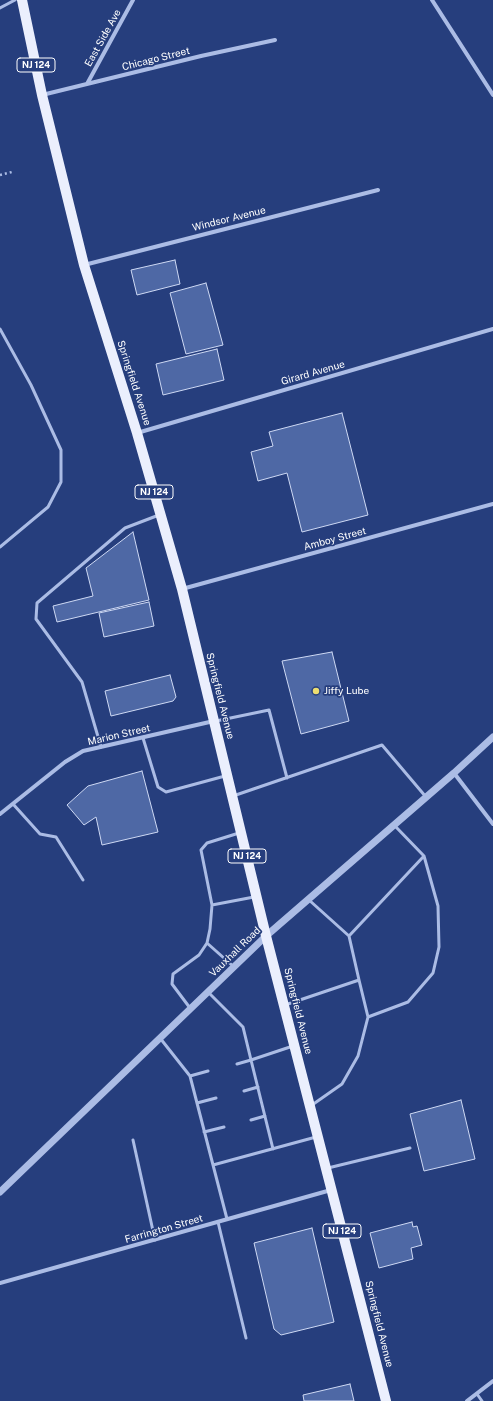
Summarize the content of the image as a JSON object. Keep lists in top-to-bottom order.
{
  "streets": {
    "main road": ["NJ 124", "Springfield Avenue"],
    "street": [
      "East Side Ave",
      "Chicago Street",
      "Windsor Avenue",
      "Girard Avenue",
      "Amboy Street",
      "Marion Street",
      "Vauxhall Road",
      "Farrington Street"
    ]
  },
  "crossings": [
    ["East Side Ave", "Chicago Street"],
    ["Chicago Street", "Springfield Avenue"],
    ["Windsor Avenue", "Springfield Avenue"],
    ["Girard Avenue", "Springfield Avenue"],
    ["Springfield Avenue", "Amboy Street"],
    ["Springfield Avenue", "Marion Street"],
    ["Springfield Avenue", "Vauxhall Road"],
    ["Springfield Avenue", "Farrington Street"]
  ],
  "places": ["Jiffy Lube"]
}
